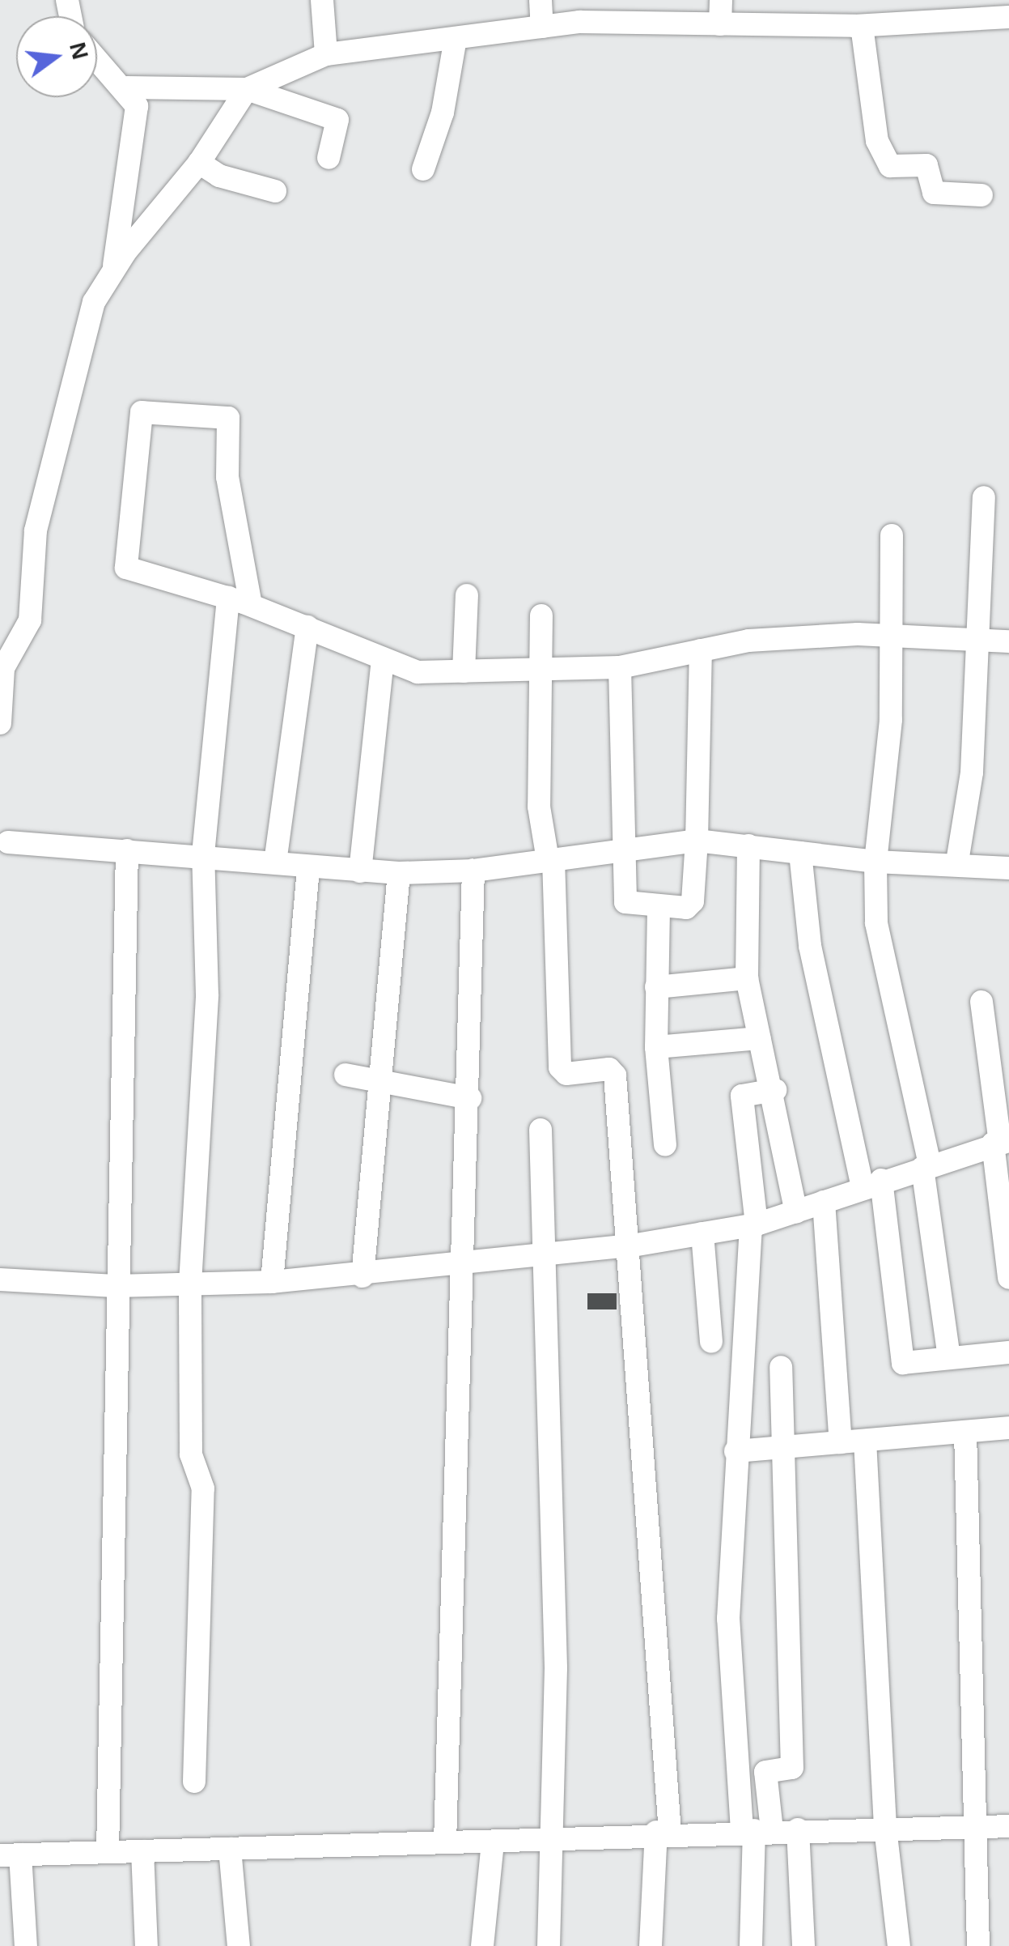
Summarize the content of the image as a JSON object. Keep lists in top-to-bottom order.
{
  "north": "right"
}
